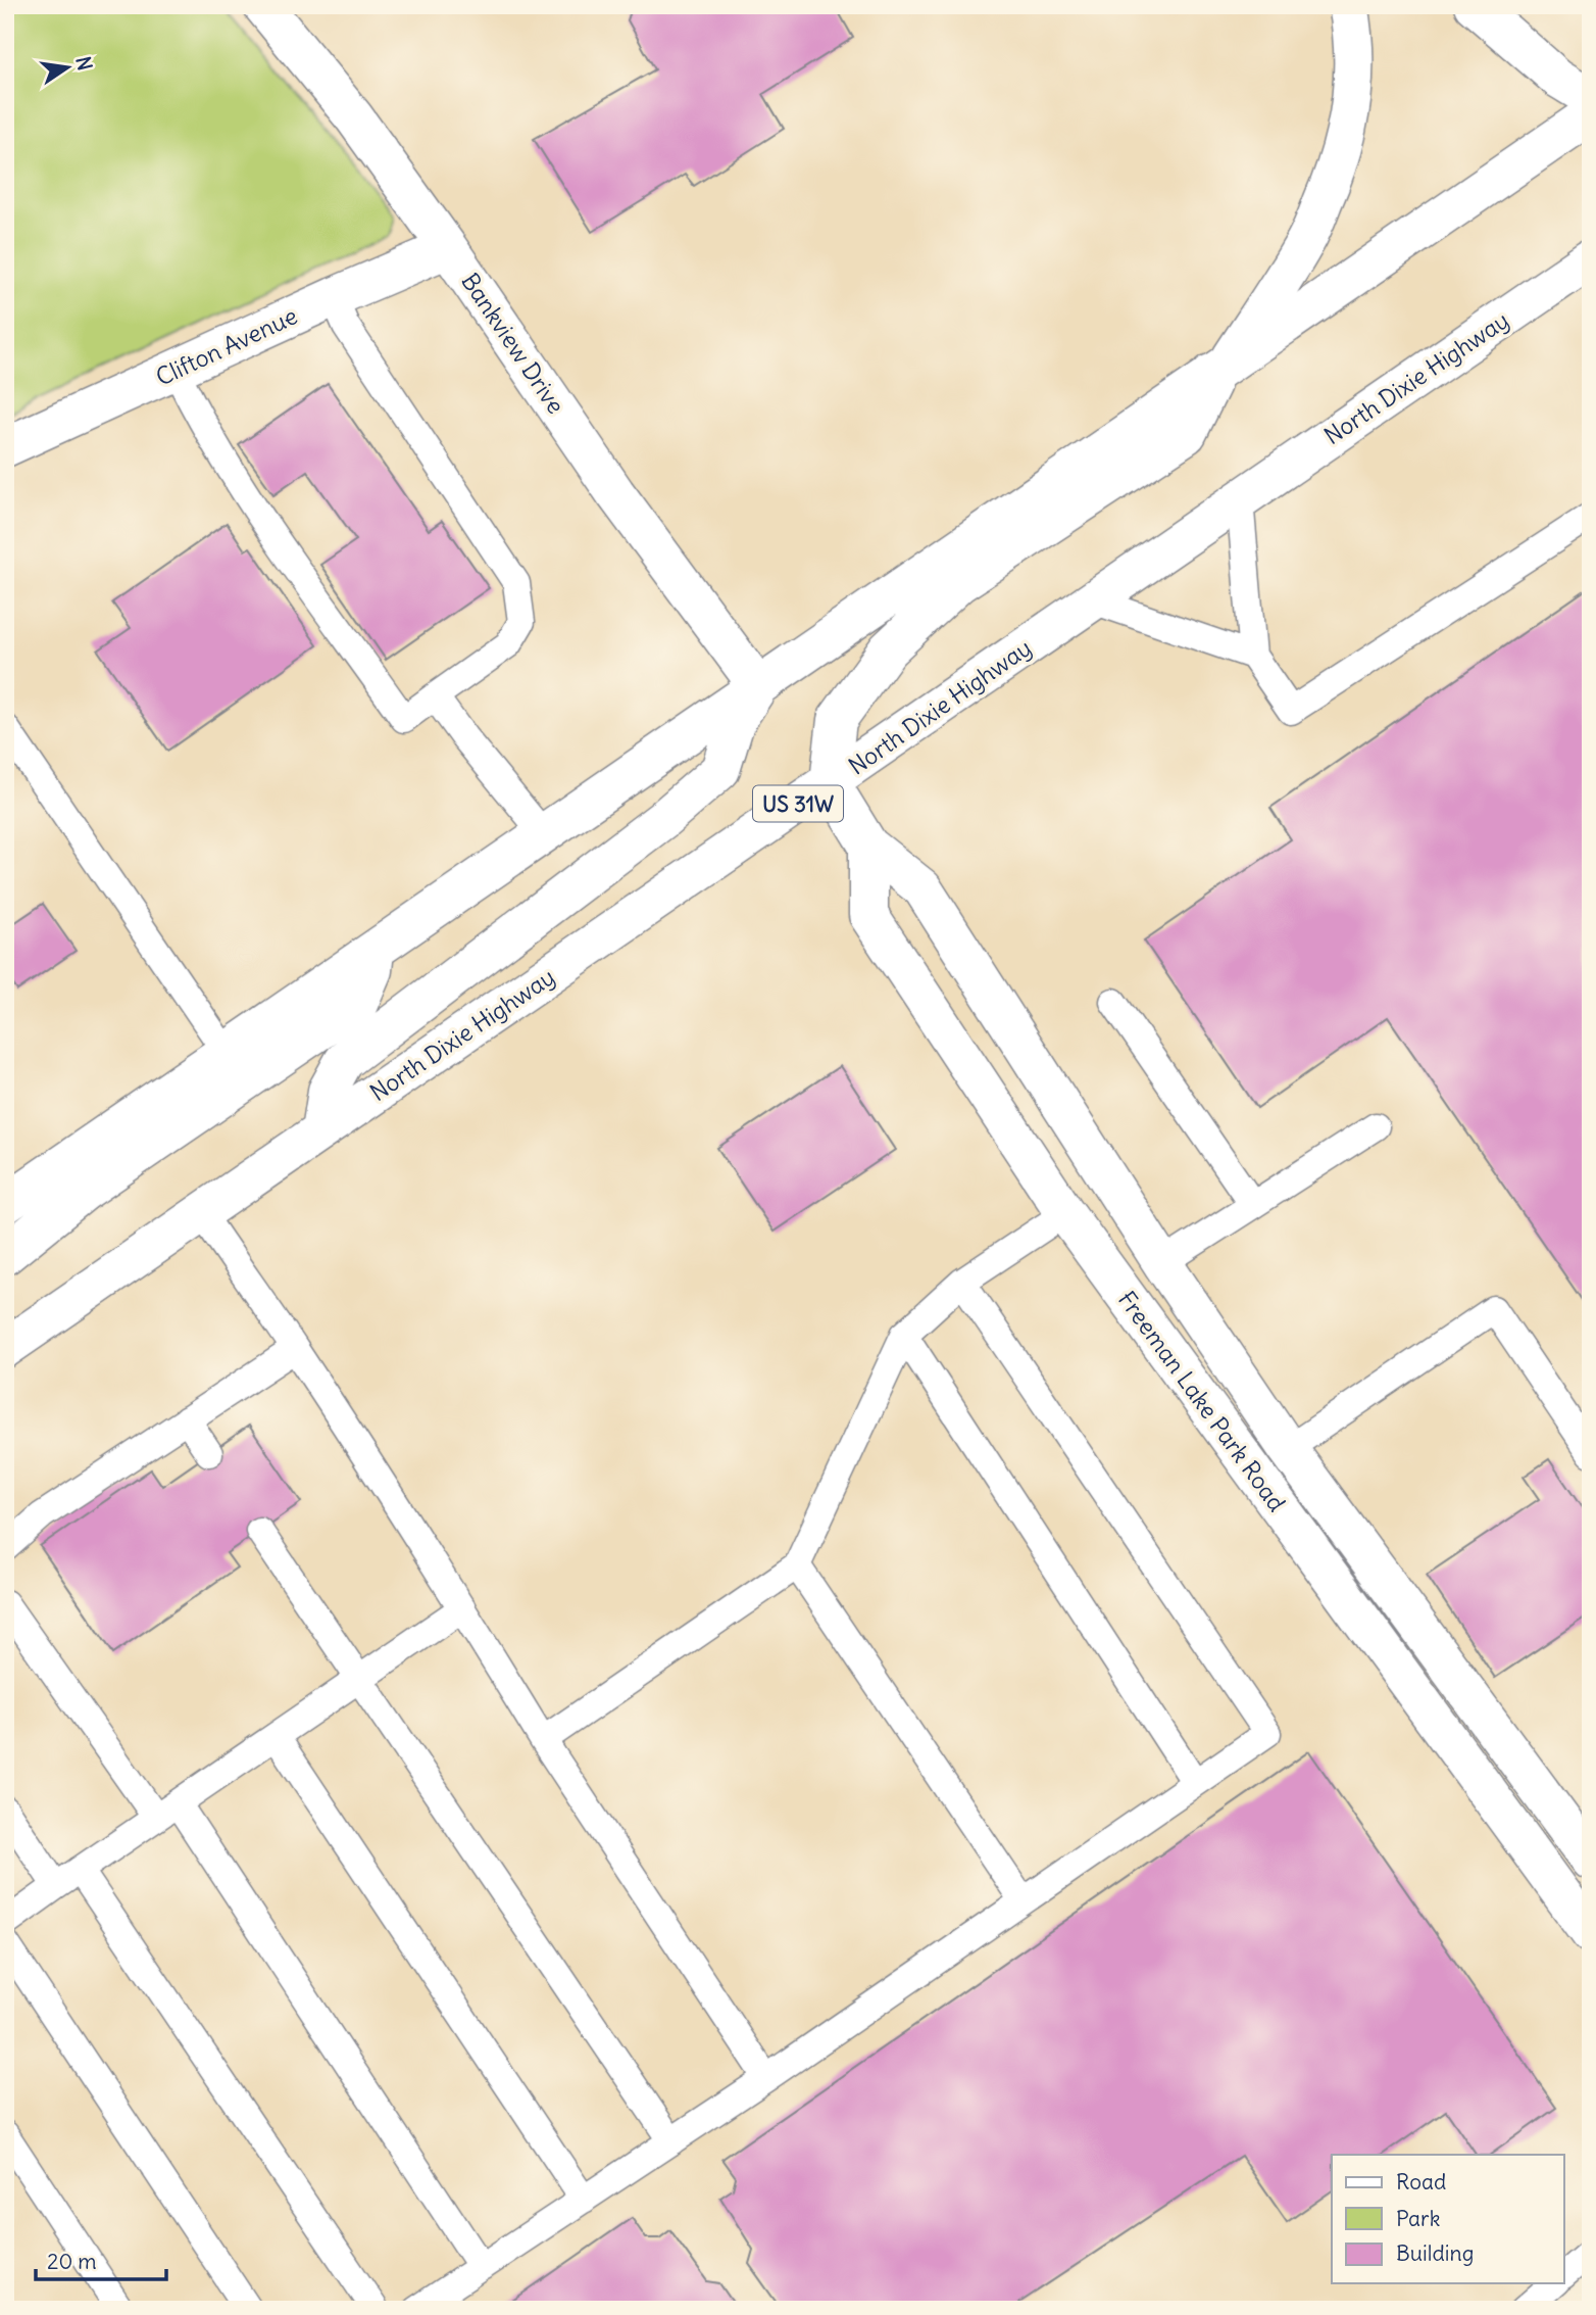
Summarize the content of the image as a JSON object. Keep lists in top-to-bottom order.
{
  "streets": {
    "main road": [
      "Bankview Drive",
      "Clifton Avenue",
      "North Dixie Highway",
      "US 31W",
      "Freeman Lake Park Road"
    ]
  },
  "crossings": [
    ["Bankview Drive", "Clifton Avenue"],
    ["North Dixie Highway", "Freeman Lake Park Road"]
  ],
  "legend": ["Road", "Park", "Building"],
  "scale_bar": "20 m",
  "north": "right"
}
